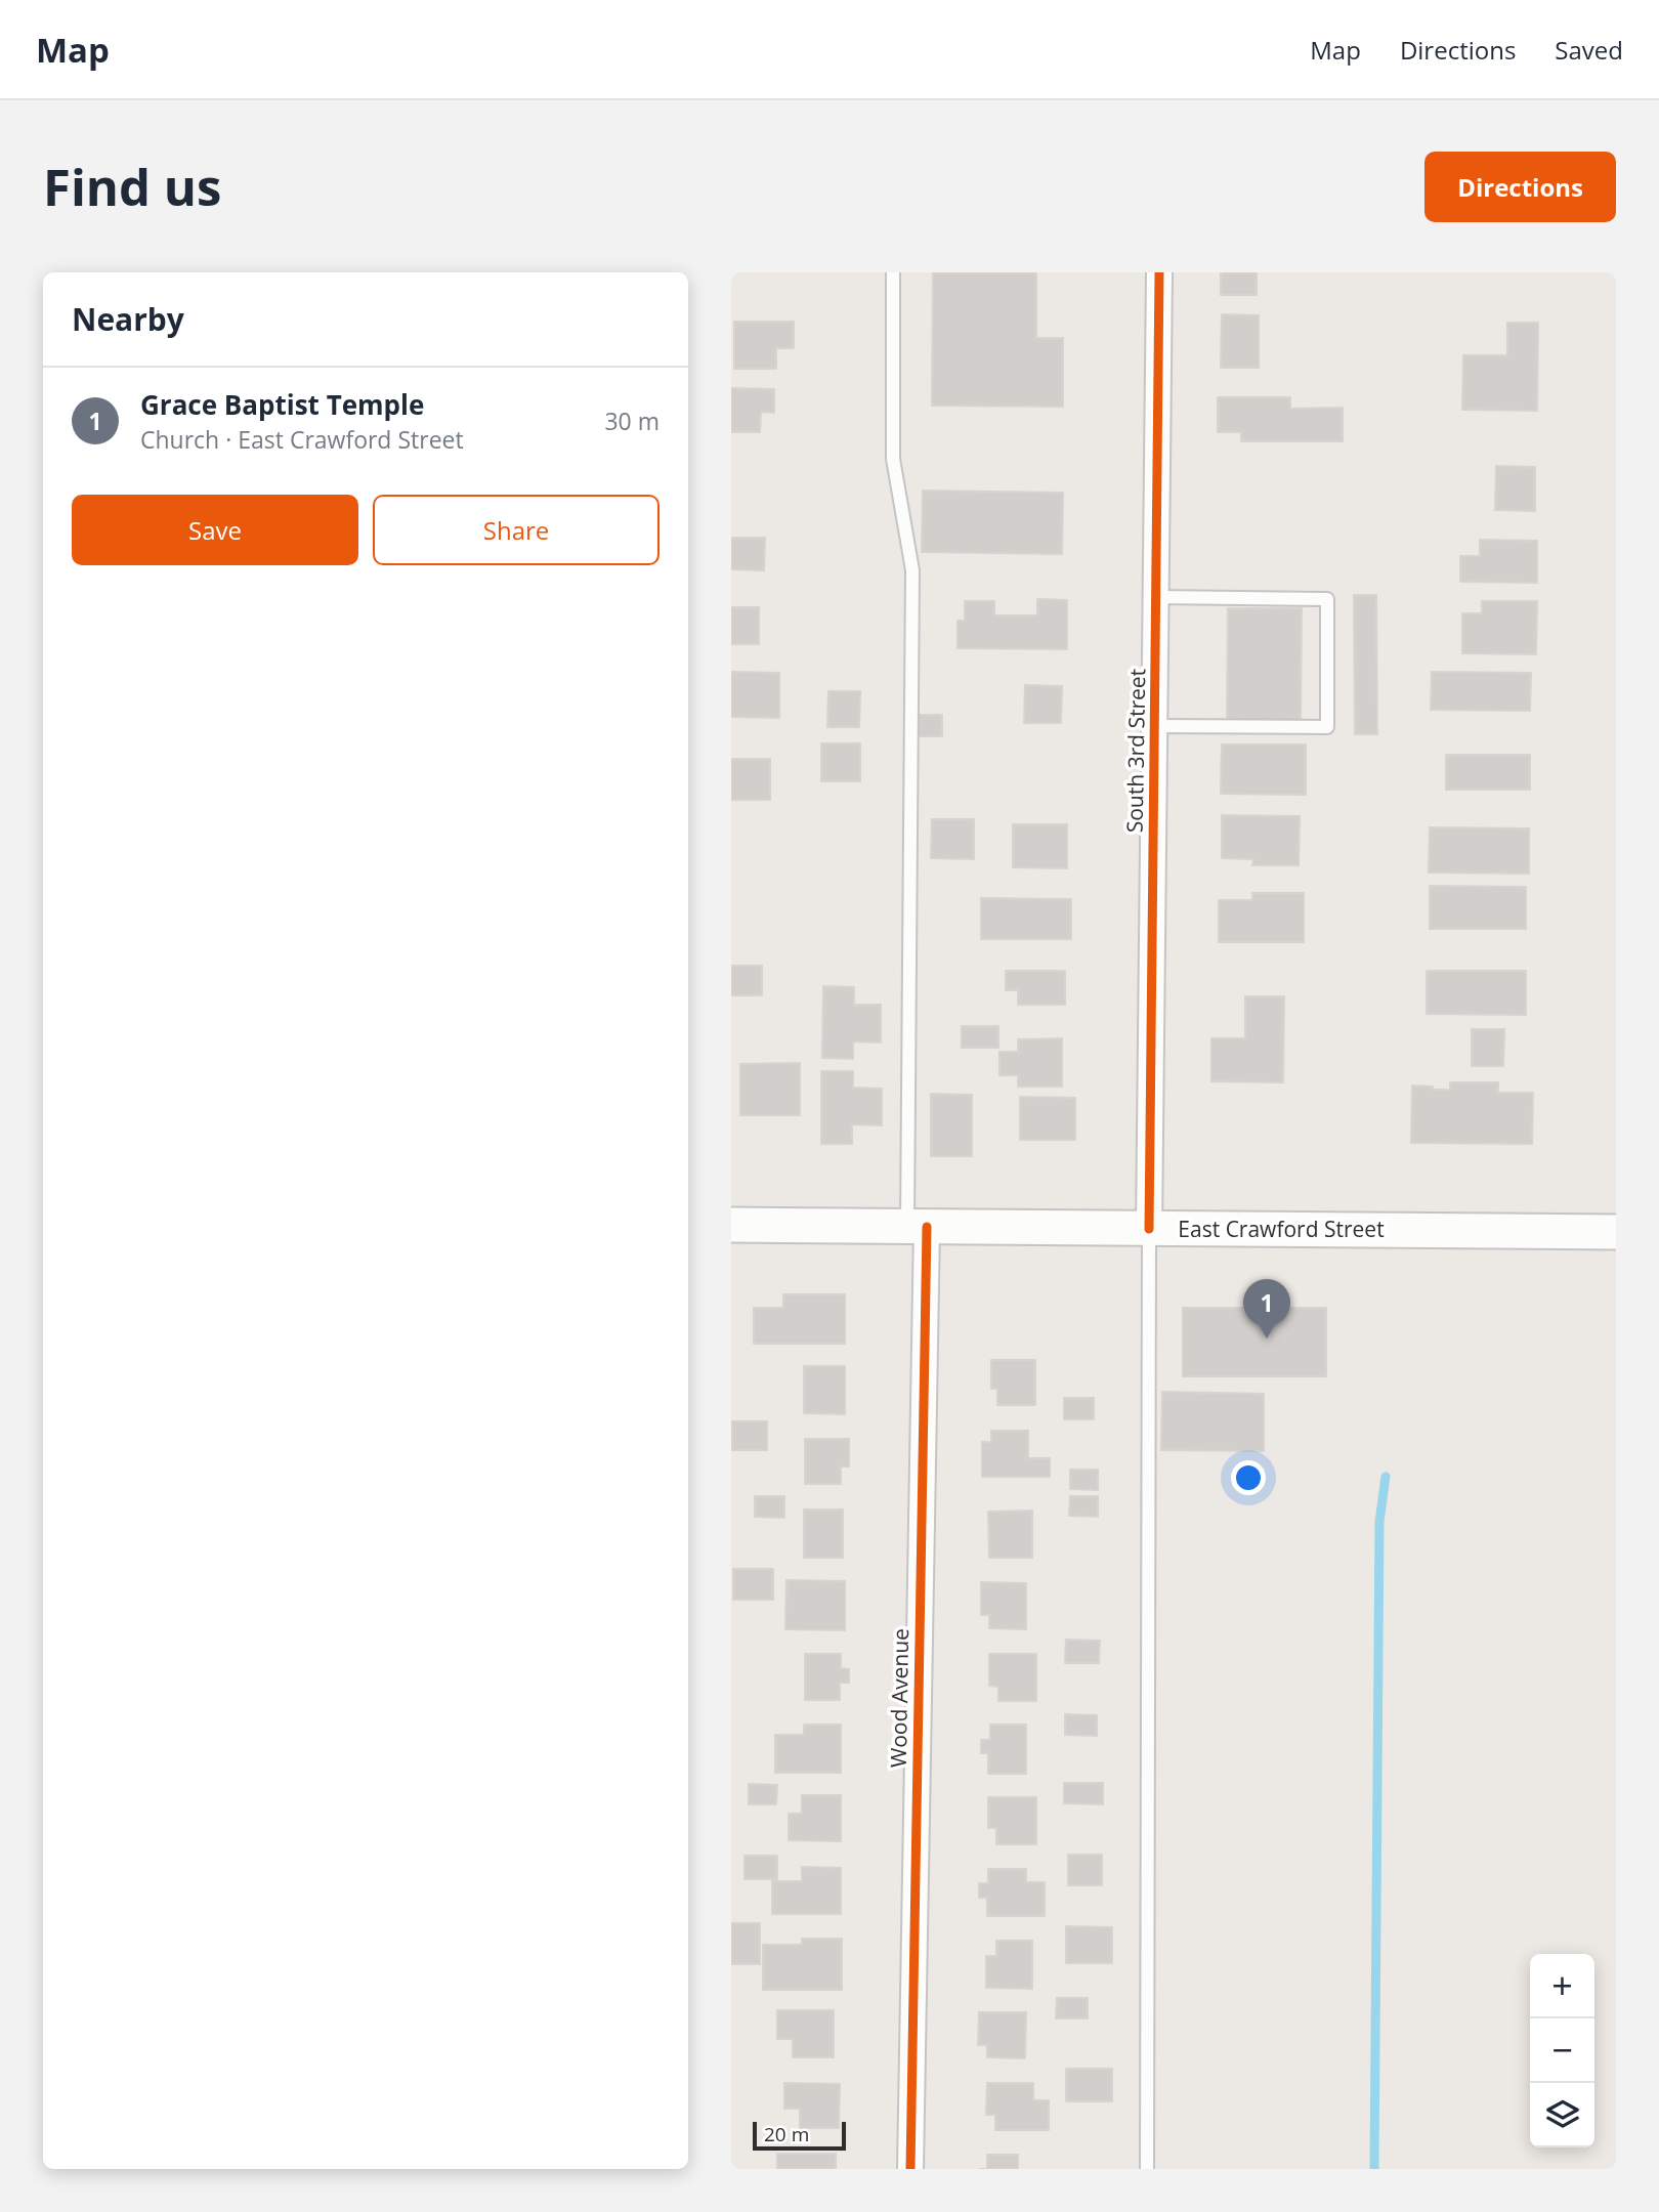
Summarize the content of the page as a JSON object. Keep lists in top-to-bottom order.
{
  "streets": {
    "main road": ["East Crawford Street"],
    "street": ["South 3rd Street", "Wood Avenue"]
  },
  "crossings": [
    ["South 3rd Street", "East Crawford Street"],
    ["East Crawford Street", "Wood Avenue"]
  ],
  "scale_bar": "20 m",
  "page": {
    "header": "Map",
    "nav": ["Map", "Directions", "Saved"],
    "buttons": [
      "Directions",
      ["Save", "Share"]
    ],
    "title": "Find us",
    "heading": "Nearby",
    "list": [
      {
        "mark": "1",
        "name": "Grace Baptist Temple",
        "note": "Church · East Crawford Street",
        "value": "30 m"
      }
    ],
    "pins": "1",
    "map_buttons": ["+", "−"],
    "scale": "20 m"
  }
}
